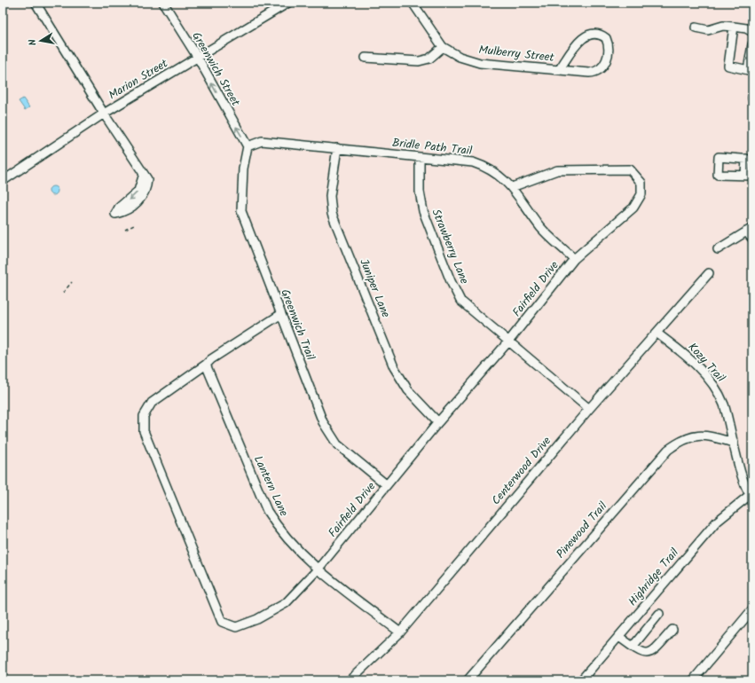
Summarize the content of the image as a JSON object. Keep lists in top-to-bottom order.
{
  "streets": {
    "street": [
      "Mulberry Street",
      "Greenwich Street",
      "Marion Street",
      "Bridle Path Trail",
      "Strawberry Lane",
      "Juniper Lane",
      "Fairfield Drive",
      "Greenwich Trail",
      "Kozy Trail",
      "Centerwood Drive",
      "Lantern Lane",
      "Pinewood Trail",
      "Highridge Trail"
    ]
  },
  "crossings": [
    ["Greenwich Street", "Marion Street"],
    ["Greenwich Street", "Bridle Path Trail"],
    ["Greenwich Street", "Greenwich Trail"],
    ["Bridle Path Trail", "Strawberry Lane"],
    ["Bridle Path Trail", "Juniper Lane"],
    ["Bridle Path Trail", "Fairfield Drive"],
    ["Bridle Path Trail", "Greenwich Trail"],
    ["Strawberry Lane", "Fairfield Drive"],
    ["Strawberry Lane", "Centerwood Drive"],
    ["Juniper Lane", "Fairfield Drive"],
    ["Fairfield Drive", "Greenwich Trail"],
    ["Fairfield Drive", "Lantern Lane"],
    ["Kozy Trail", "Centerwood Drive"],
    ["Kozy Trail", "Pinewood Trail"],
    ["Kozy Trail", "Highridge Trail"],
    ["Centerwood Drive", "Lantern Lane"]
  ],
  "one_way": ["Greenwich Street"],
  "north": "left"
}
